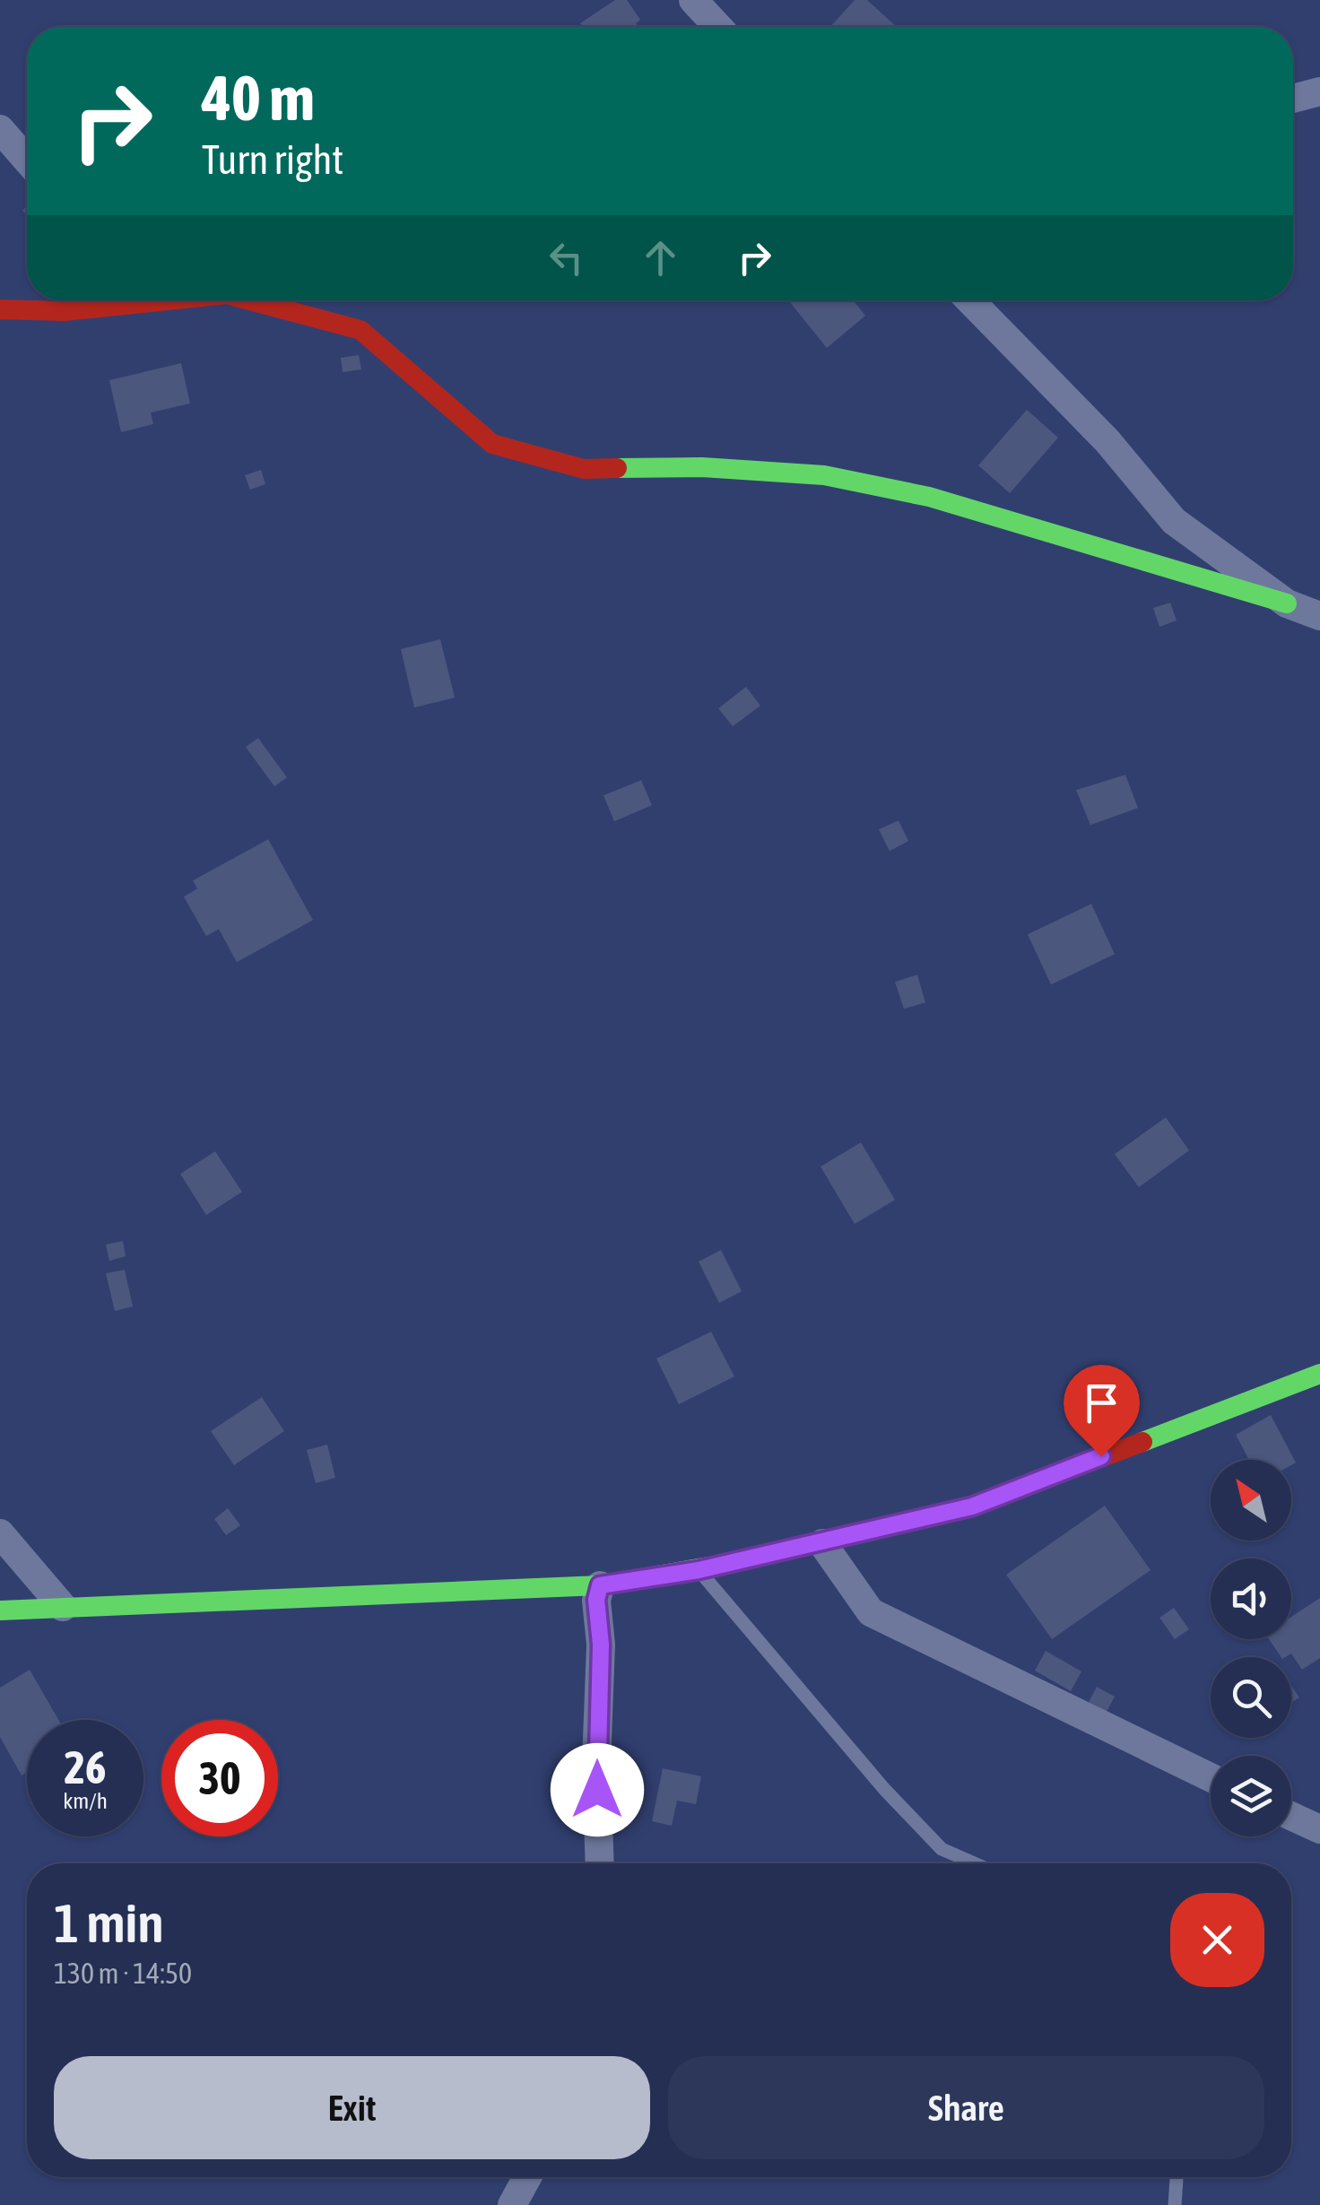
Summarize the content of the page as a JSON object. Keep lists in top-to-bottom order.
{
  "north": "top left",
  "page": {
    "turn": ["40 m", "Turn right"],
    "speed": "26 km/h",
    "limit": "30",
    "heading": ["1 min", "130 m · 14:50"],
    "buttons": ["Exit", "Share"]
  }
}
